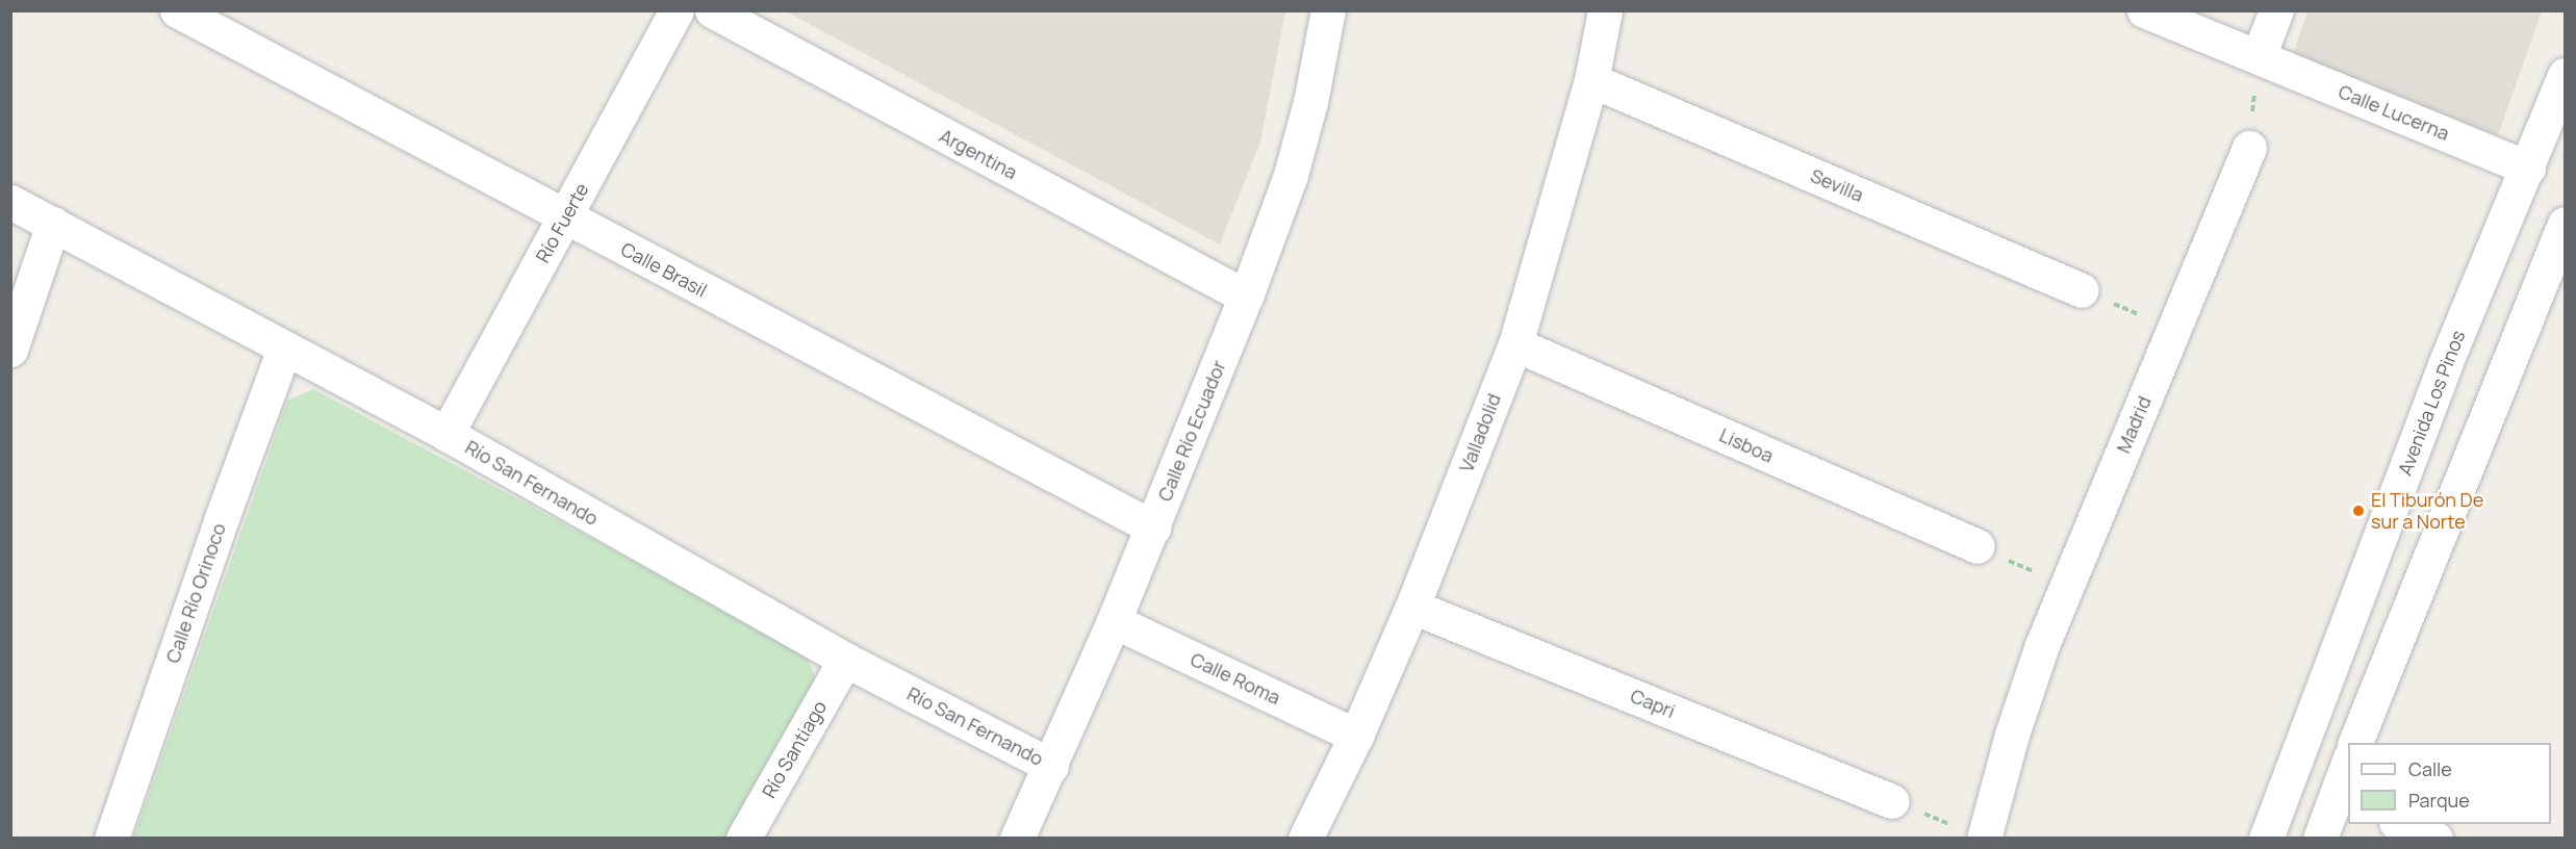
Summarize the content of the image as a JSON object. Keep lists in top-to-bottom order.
{
  "streets": {
    "street": [
      "Calle Lucerna",
      "Argentina",
      "Sevilla",
      "Río Fuerte",
      "Calle Brasil",
      "Avenida Los Pinos",
      "Madrid",
      "Calle Río Ecuador",
      "Valladolid",
      "Lisboa",
      "Río San Fernando",
      "Calle Río Orinoco",
      "Calle Roma",
      "Capri",
      "Río Santiago"
    ]
  },
  "crossings": [
    ["Calle Lucerna", "Avenida Los Pinos"],
    ["Argentina", "Calle Río Ecuador"],
    ["Sevilla", "Valladolid"],
    ["Río Fuerte", "Calle Brasil"],
    ["Río Fuerte", "Río San Fernando"],
    ["Calle Brasil", "Calle Río Ecuador"],
    ["Calle Río Ecuador", "Río San Fernando"],
    ["Calle Río Ecuador", "Calle Roma"],
    ["Valladolid", "Lisboa"],
    ["Valladolid", "Calle Roma"],
    ["Valladolid", "Capri"],
    ["Río San Fernando", "Calle Río Orinoco"],
    ["Río San Fernando", "Río Santiago"]
  ],
  "places": ["El Tiburón De sur a Norte"],
  "legend": ["Calle", "Parque"]
}
